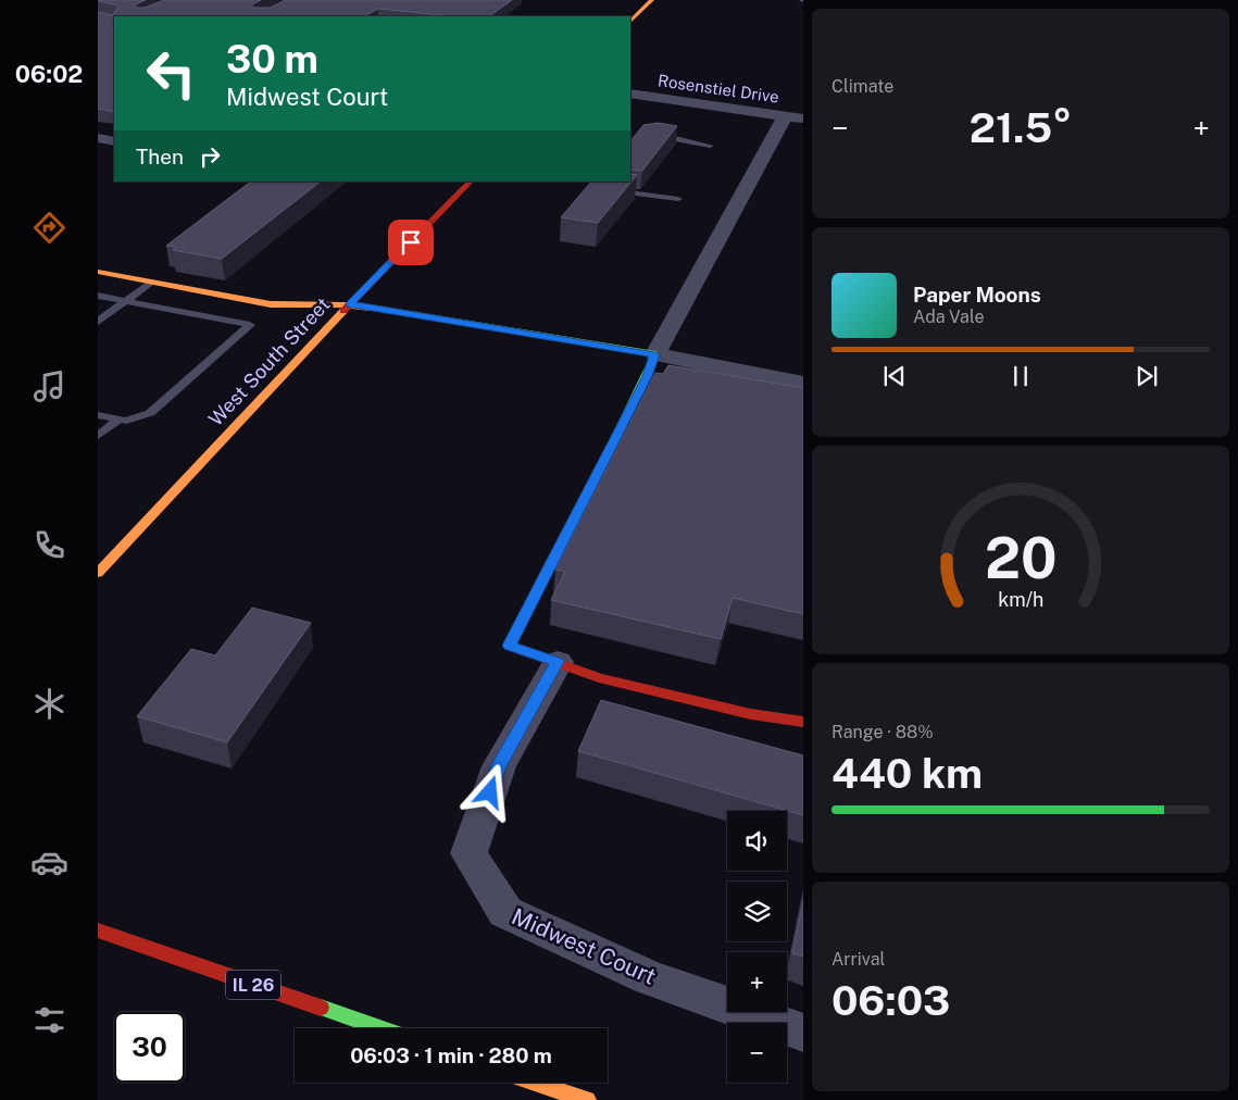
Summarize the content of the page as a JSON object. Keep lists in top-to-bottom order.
{
  "streets": {
    "street": [
      "Rosenstiel Drive",
      "West South Street",
      "Midwest Court",
      "IL 26"
    ]
  },
  "page": {
    "tabs": "06:02",
    "tile": [
      "Climate",
      ["Range · 88%", "440 km"],
      ["Arrival", "06:03"]
    ],
    "turn": ["30 m", "Midwest Court"],
    "heat": ["−", "21.5°", "+"],
    "then": "Then",
    "song": ["Paper Moons", "Ada Vale"],
    "map_buttons": ["+", "−"],
    "limit": "30",
    "trip": "06:03 · 1 min · 280 m",
    "gauge": ["20", "km/h"]
  }
}
